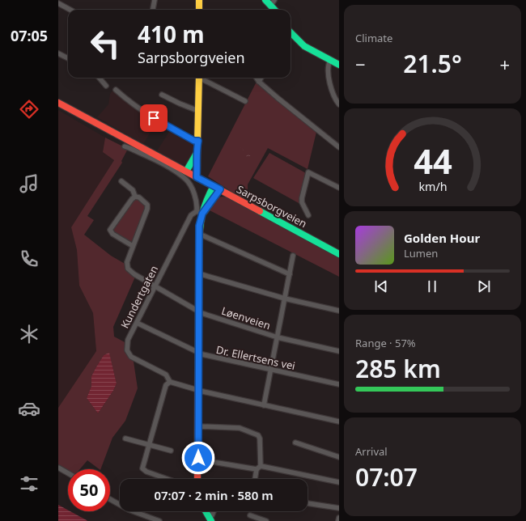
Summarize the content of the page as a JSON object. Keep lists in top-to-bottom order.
{
  "streets": {
    "main road": ["Sarpsborgveien"],
    "street": ["Kundertgaten", "Løenveien", "Dr. Ellertsens vei"]
  },
  "crossings": [
    ["Kundertgaten", "Løenveien"],
    ["Kundertgaten", "Dr. Ellertsens vei"]
  ],
  "page": {
    "tabs": "07:05",
    "tile": [
      "Climate",
      ["Range · 57%", "285 km"],
      ["Arrival", "07:07"]
    ],
    "turn": ["410 m", "Sarpsborgveien"],
    "heat": ["−", "21.5°", "+"],
    "song": ["Golden Hour", "Lumen"],
    "limit": "50",
    "trip": "07:07 · 2 min · 580 m",
    "gauge": ["44", "km/h"]
  }
}
